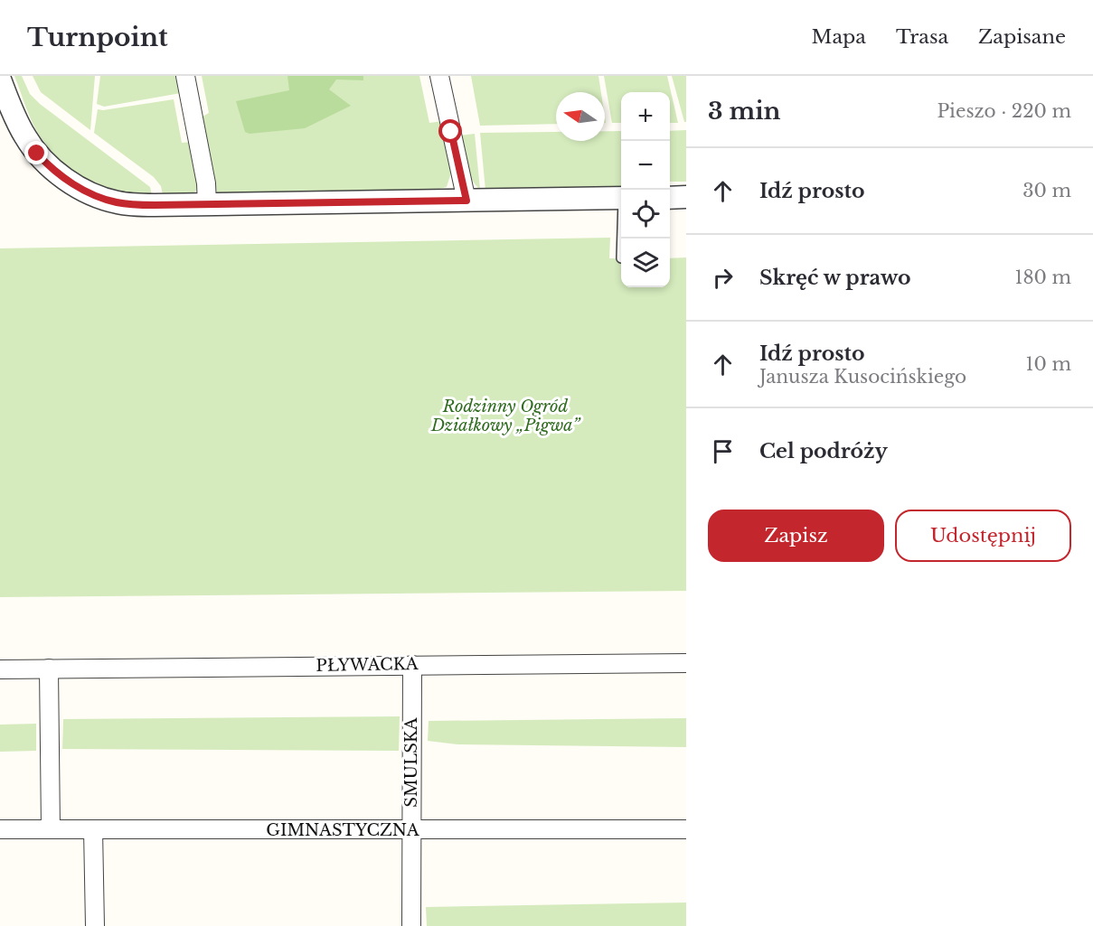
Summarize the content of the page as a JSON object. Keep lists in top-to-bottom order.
{
  "streets": {
    "street": ["PŁYWACKA", "SMULSKA", "GIMNASTYCZNA"]
  },
  "crossings": [
    ["PŁYWACKA", "SMULSKA"],
    ["SMULSKA", "GIMNASTYCZNA"]
  ],
  "parks": ["Rodzinny Ogród Działkowy „Pigwa”"],
  "north": "left",
  "page": {
    "header": "Turnpoint",
    "nav": ["Mapa", "Trasa", "Zapisane"],
    "heading": ["3 min", "Pieszo · 220 m"],
    "map_buttons": ["+", "−"],
    "list": [
      ["Idź prosto", "30 m"],
      ["Skręć w prawo", "180 m"],
      ["Idź prosto", "Janusza Kusocińskiego", "10 m"],
      "Cel podróży"
    ],
    "buttons": ["Zapisz", "Udostępnij"]
  }
}
